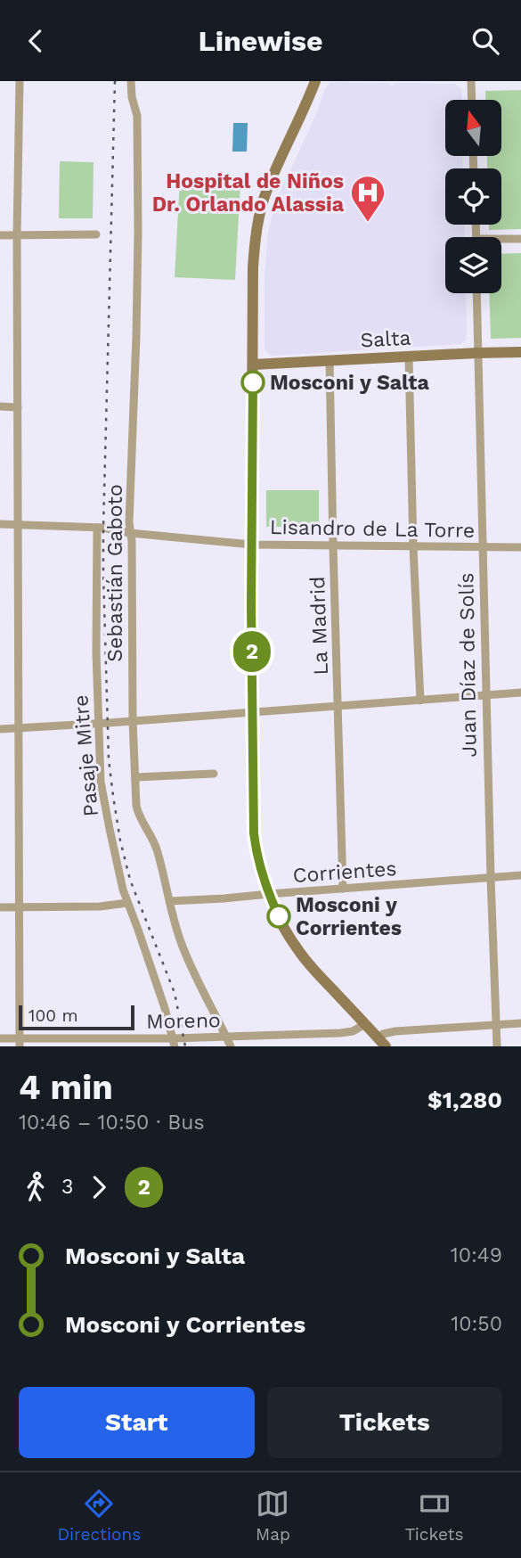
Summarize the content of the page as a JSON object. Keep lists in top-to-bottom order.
{
  "streets": {
    "street": [
      "Salta",
      "Lisandro de La Torre",
      "Sebastián Gaboto",
      "La Madrid",
      "Juan Díaz de Solís",
      "Pasaje Mitre",
      "Corrientes",
      "Moreno"
    ]
  },
  "crossings": [
    ["Salta", "La Madrid"],
    ["Salta", "Juan Díaz de Solís"],
    ["Lisandro de La Torre", "Sebastián Gaboto"],
    ["Lisandro de La Torre", "La Madrid"],
    ["Lisandro de La Torre", "Juan Díaz de Solís"],
    ["Lisandro de La Torre", "Pasaje Mitre"],
    ["Sebastián Gaboto", "Corrientes"],
    ["Sebastián Gaboto", "Moreno"],
    ["La Madrid", "Corrientes"],
    ["Juan Díaz de Solís", "Corrientes"],
    ["Pasaje Mitre", "Moreno"]
  ],
  "places": {
    "hospital": ["Hospital de Niños Dr. Orlando Alassia"],
    "other": ["Mosconi y Salta", "Mosconi y Corrientes"]
  },
  "lines": ["bus line 2"],
  "scale_bar": "100 m",
  "north": "top",
  "page": {
    "header": "Linewise",
    "on_map": "2",
    "scale": "100 m",
    "heading": ["4 min", "10:46 – 10:50 · Bus", "$1,280"],
    "legs": ["3", "2"],
    "list": [
      {
        "name": "Mosconi y Salta",
        "value": "10:49"
      },
      {
        "name": "Mosconi y Corrientes",
        "value": "10:50"
      }
    ],
    "buttons": ["Start", "Tickets"],
    "tabs": ["Directions", "Map", "Tickets"]
  }
}
